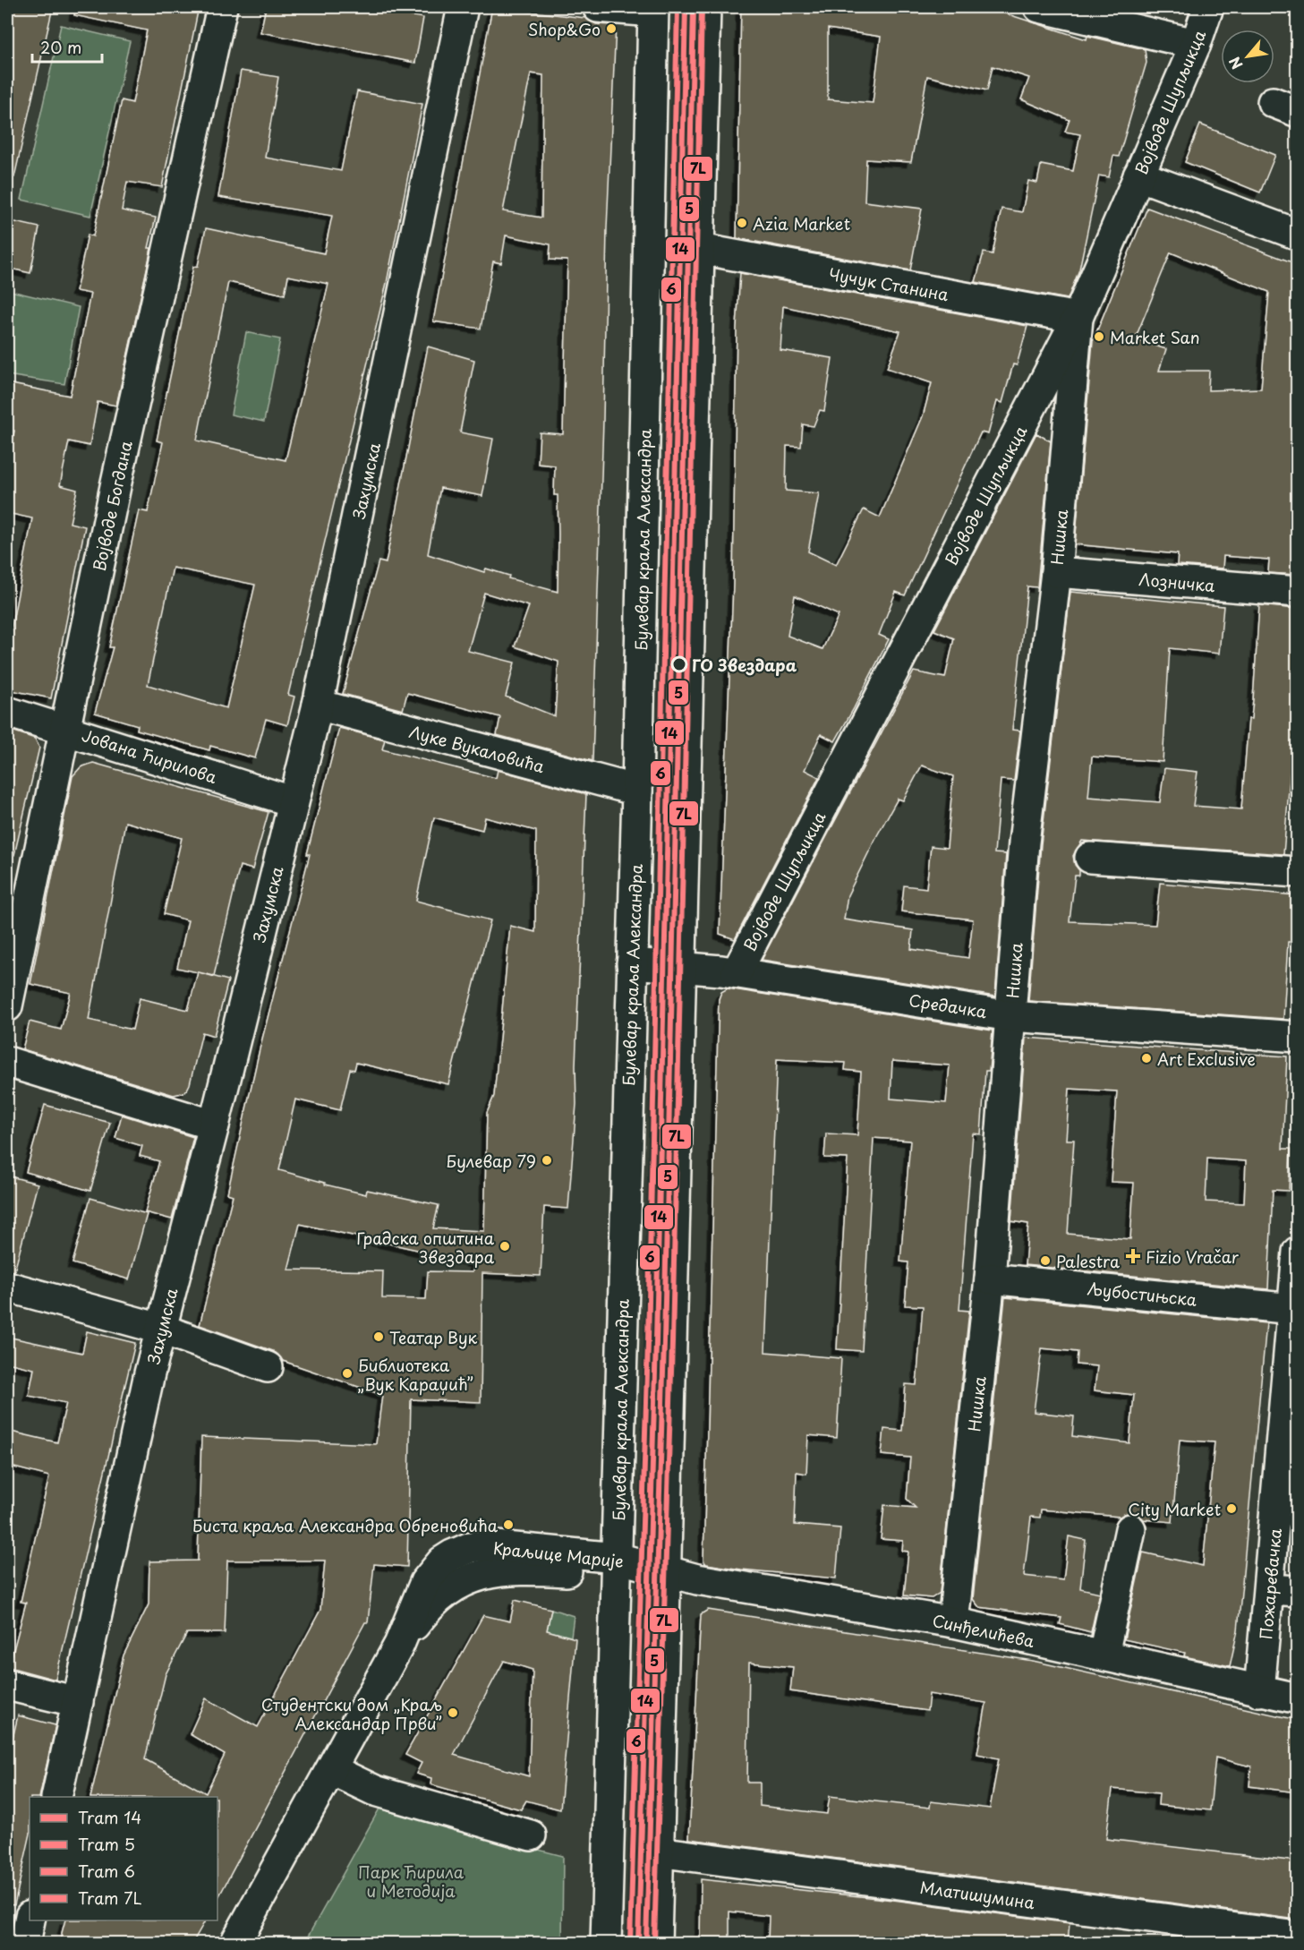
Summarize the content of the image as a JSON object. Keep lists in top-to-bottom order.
{
  "streets": {
    "street": [
      "Војводе Шупљикца",
      "Чучук Станина",
      "Захумска",
      "Војводе Богдана",
      "Нишка",
      "Булевар краља Александра",
      "Лозничка",
      "Луке Вукаловића",
      "Јована Ћирилова",
      "Средачка",
      "Љубостињска",
      "Краљице Марије",
      "Пожаревачка",
      "Синђелићева",
      "Млатишумина"
    ]
  },
  "crossings": [
    ["Војводе Шупљикца", "Чучук Станина"],
    ["Војводе Шупљикца", "Нишка"],
    ["Војводе Шупљикца", "Средачка"],
    ["Чучук Станина", "Нишка"],
    ["Захумска", "Луке Вукаловића"],
    ["Захумска", "Јована Ћирилова"],
    ["Војводе Богдана", "Јована Ћирилова"],
    ["Нишка", "Лозничка"],
    ["Нишка", "Средачка"],
    ["Нишка", "Љубостињска"],
    ["Нишка", "Синђелићева"],
    ["Булевар краља Александра", "Луке Вукаловића"],
    ["Булевар краља Александра", "Средачка"],
    ["Булевар краља Александра", "Краљице Марије"],
    ["Љубостињска", "Пожаревачка"],
    ["Краљице Марије", "Синђелићева"],
    ["Пожаревачка", "Синђелићева"]
  ],
  "parks": ["Парк Ћирила и Методија"],
  "places": {
    "other": [
      "Shop&Go",
      "Azia Market",
      "Market San",
      "ГО Звездара",
      "Art Exclusive",
      "Булевар 79",
      "Градска општина Звездара",
      "Palestra",
      "Театар Вук",
      "Библиотека „Вук Караџић”",
      "City Market",
      "Биста краља Александра Обреновића",
      "Студентски дом „Краљ Александар Први”"
    ],
    "health": ["Fizio Vračar"]
  },
  "lines": [
    "tram line 14",
    "tram line 5",
    "tram line 6",
    "tram line 7L"
  ],
  "legend": [
    "Tram 14",
    "Tram 5",
    "Tram 6",
    "Tram 7L"
  ],
  "scale_bar": "20 m",
  "north": "bottom left"
}
